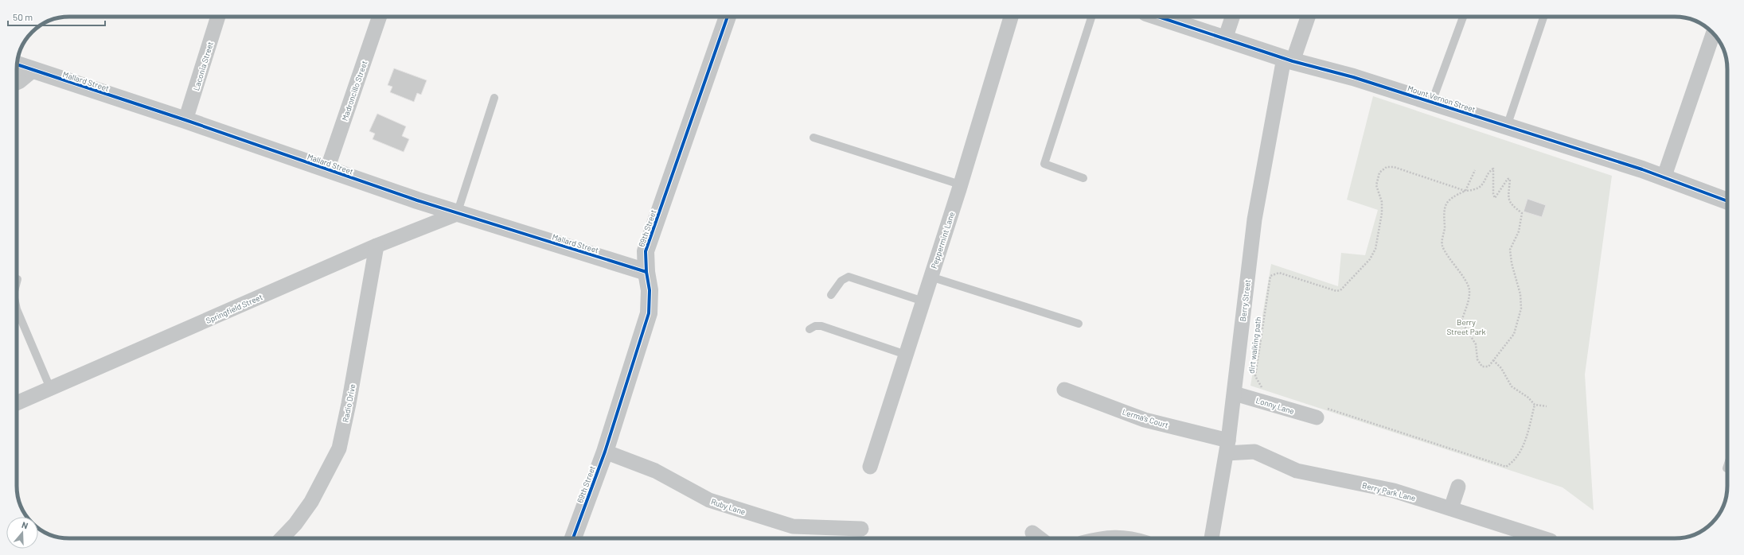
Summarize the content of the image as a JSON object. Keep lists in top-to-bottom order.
{
  "streets": {
    "street": [
      "Laconia Street",
      "Mallard Street",
      "Madroncillo Street",
      "Mount Vernon Street",
      "69th Street",
      "Peppermint Lane",
      "Berry Street",
      "Springfield Street",
      "Radio Drive",
      "Lonny Lane",
      "Lerma's Court",
      "Berry Park Lane",
      "Ruby Lane"
    ],
    "path": ["dirt walking path"]
  },
  "crossings": [
    ["Laconia Street", "Mallard Street"],
    ["Mallard Street", "Madroncillo Street"],
    ["Mallard Street", "69th Street"],
    ["Mallard Street", "Springfield Street"],
    ["Mount Vernon Street", "Berry Street"],
    ["69th Street", "Ruby Lane"],
    ["Berry Street", "Lonny Lane"],
    ["Berry Street", "Lerma's Court"],
    ["Berry Street", "Berry Park Lane"],
    ["Springfield Street", "Radio Drive"],
    ["Lerma's Court", "Berry Park Lane"]
  ],
  "parks": ["Berry Street Park"],
  "scale_bar": "50 m",
  "north": "top"
}
